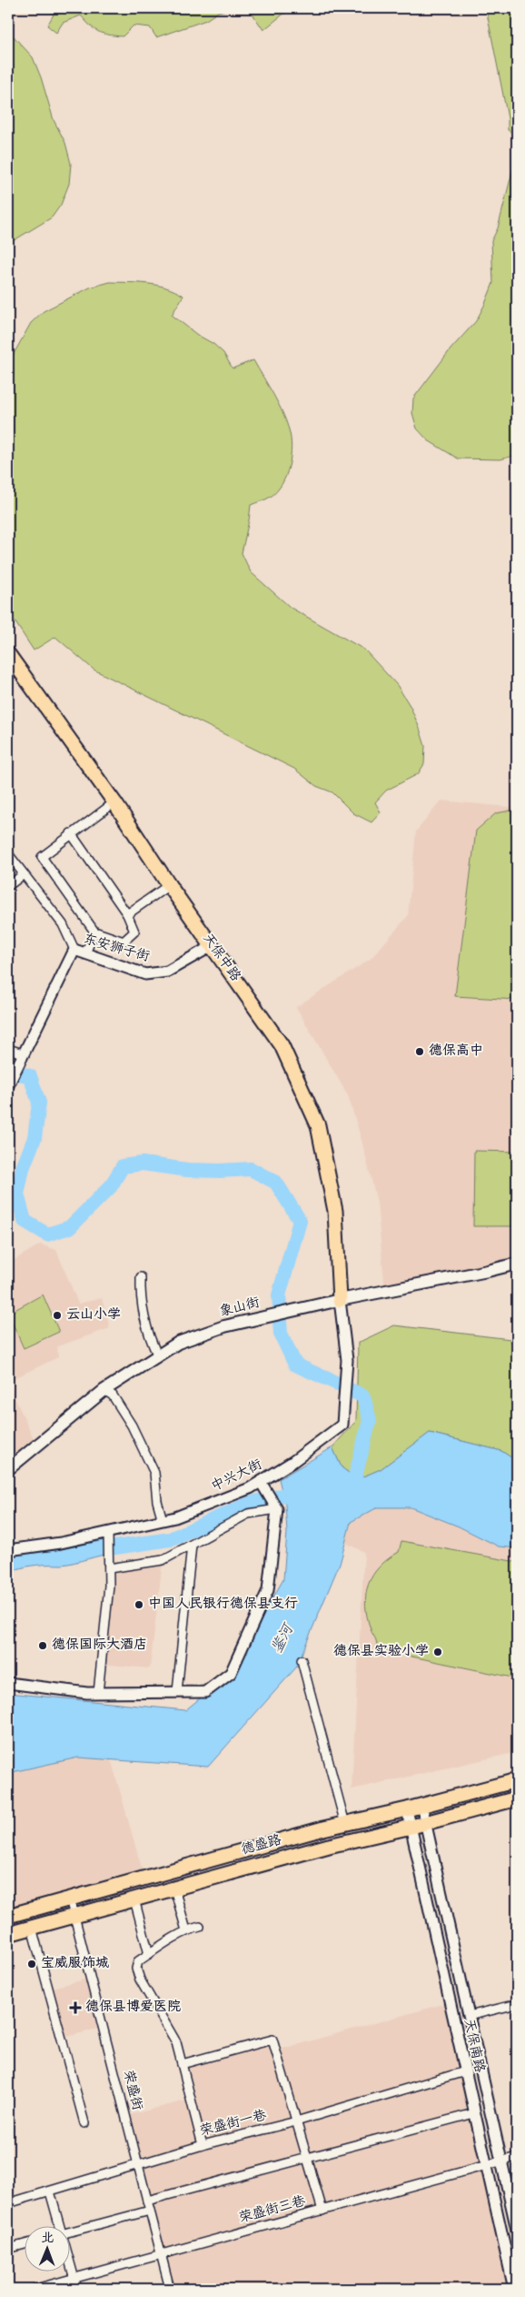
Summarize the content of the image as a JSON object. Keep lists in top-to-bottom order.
{
  "streets": {
    "main road": ["天保中路", "象山街", "德盛路"],
    "street": [
      "东安狮子街",
      "中兴大街",
      "天保南路",
      "荣盛街",
      "荣盛街一巷",
      "荣盛街三巷"
    ]
  },
  "crossings": [
    ["东安狮子街", "天保中路"],
    ["天保中路", "象山街"],
    ["天保中路", "中兴大街"],
    ["象山街", "中兴大街"],
    ["德盛路", "天保南路"],
    ["德盛路", "荣盛街"],
    ["天保南路", "荣盛街一巷"],
    ["天保南路", "荣盛街三巷"],
    ["荣盛街", "荣盛街一巷"],
    ["荣盛街", "荣盛街三巷"]
  ],
  "water": ["鉴河"],
  "places": {
    "other": [
      "德保高中",
      "云山小学",
      "中国人民银行德保县支行",
      "德保国际大酒店",
      "德保县实验小学",
      "宝威服饰城"
    ],
    "health": ["德保县博爱医院"]
  },
  "north": "top"
}
